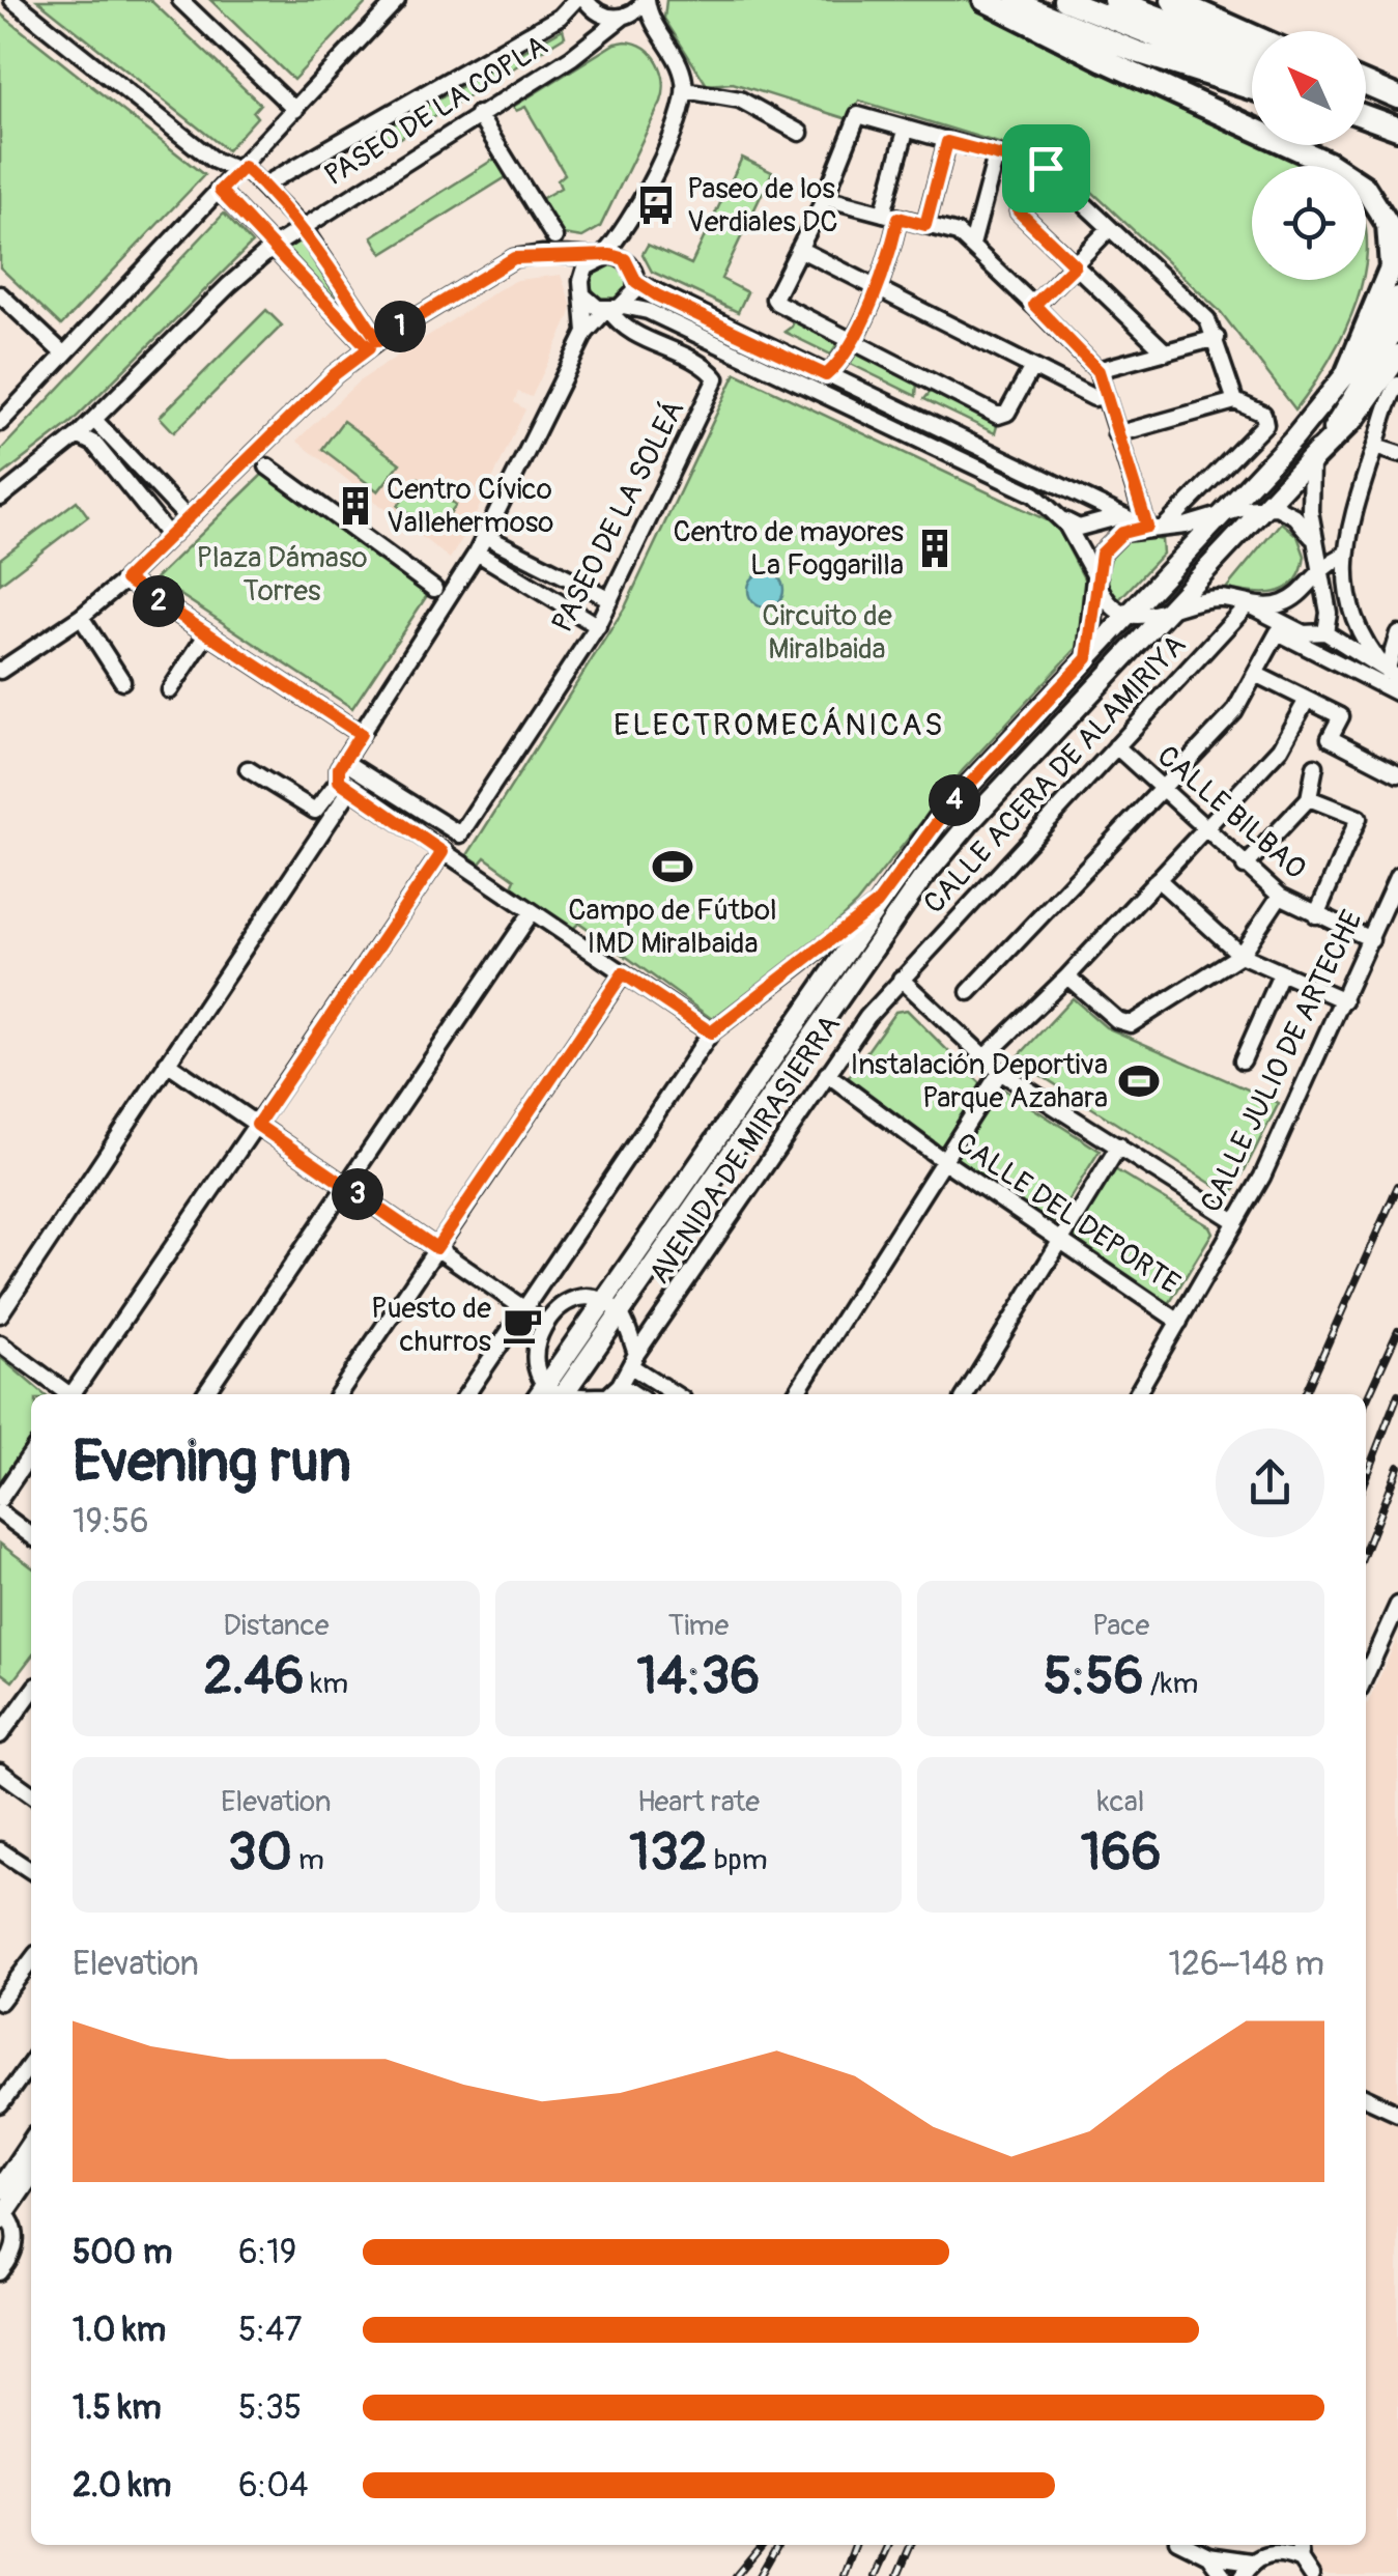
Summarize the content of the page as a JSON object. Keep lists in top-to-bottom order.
{
  "streets": {
    "street": [
      "PASEO DE LA COPLA",
      "PASEO DE LA SOLEÁ",
      "CALLE ACERA DE ALAMIRIYA",
      "CALLE BILBAO",
      "CALLE JULIO DE ARTECHE",
      "AVENIDA DE MIRASIERRA",
      "CALLE DEL DEPORTE"
    ]
  },
  "crossings": [
    ["CALLE ACERA DE ALAMIRIYA", "CALLE BILBAO"],
    ["CALLE ACERA DE ALAMIRIYA", "AVENIDA DE MIRASIERRA"],
    ["CALLE BILBAO", "CALLE JULIO DE ARTECHE"],
    ["CALLE JULIO DE ARTECHE", "CALLE DEL DEPORTE"],
    ["AVENIDA DE MIRASIERRA", "CALLE DEL DEPORTE"]
  ],
  "districts": ["ELECTROMECÁNICAS"],
  "parks": ["Plaza Dámaso Torres", "Circuito de Miralbaida"],
  "places": {
    "bus stop": ["Paseo de los Verdiales DC"],
    "building": ["Centro Cívico Vallehermoso", "Centro de mayores La Foggarilla"],
    "sports": ["Campo de Fútbol IMD Miralbaida", "Instalación Deportiva Parque Azahara"],
    "cafe": ["Puesto de churros"]
  },
  "north": "top left",
  "page": {
    "pins": [
      "1",
      "2",
      "4",
      "3"
    ],
    "heading": ["Evening run", "19:56"],
    "stats": [
      ["Distance", "2.46 km"],
      ["Time", "14:36"],
      ["Pace", "5:56 /km"],
      ["Elevation", "30 m"],
      ["Heart rate", "132 bpm"],
      ["kcal", "166"]
    ],
    "chart": ["Elevation", "126–148 m"],
    "list": [
      {
        "name": "500 m",
        "note": "6:19"
      },
      {
        "name": "1.0 km",
        "note": "5:47"
      },
      {
        "name": "1.5 km",
        "note": "5:35"
      },
      {
        "name": "2.0 km",
        "note": "6:04"
      }
    ]
  }
}
